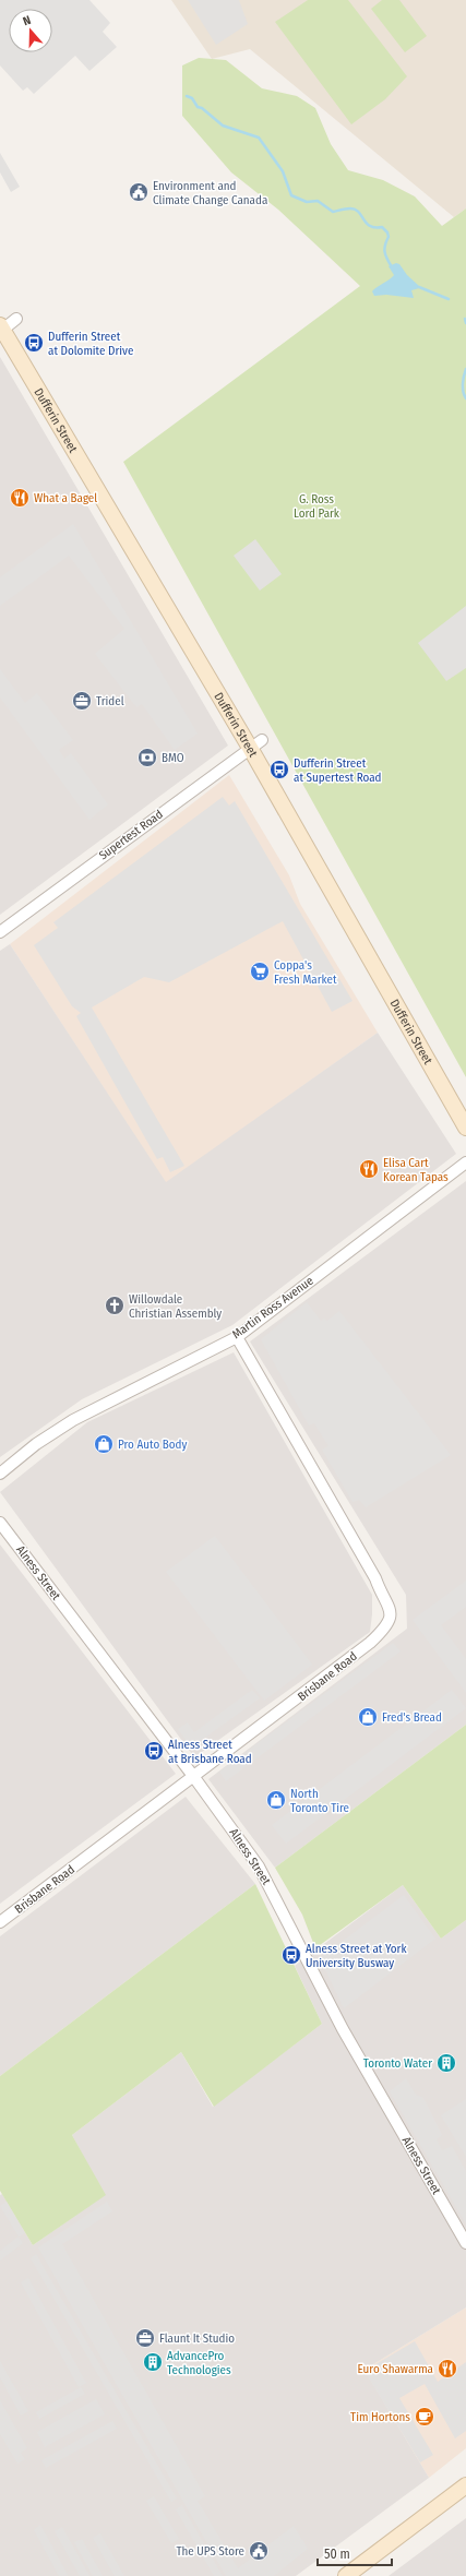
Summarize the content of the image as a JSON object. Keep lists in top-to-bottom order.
{
  "streets": {
    "main road": ["Dufferin Street"],
    "street": [
      "Supertest Road",
      "Martin Ross Avenue",
      "Alness Street",
      "Brisbane Road"
    ]
  },
  "crossings": [
    ["Dufferin Street", "Supertest Road"],
    ["Martin Ross Avenue", "Brisbane Road"],
    ["Alness Street", "Brisbane Road"]
  ],
  "parks": ["G. Ross Lord Park"],
  "places": {
    "public building": ["Environment and Climate Change Canada", "The UPS Store"],
    "bus stop": [
      "Dufferin Street at Dolomite Drive",
      "Dufferin Street at Supertest Road",
      "Alness Street at Brisbane Road",
      "Alness Street at York University Busway"
    ],
    "restaurant": ["What a Bagel", "Elisa Cart Korean Tapas", "Euro Shawarma"],
    "office": ["Tridel", "Flaunt It Studio"],
    "bank": ["BMO"],
    "supermarket": ["Coppa's Fresh Market"],
    "church": ["Willowdale Christian Assembly"],
    "shop": ["Pro Auto Body", "Fred's Bread", "North Toronto Tire"],
    "building": ["Toronto Water", "AdvancePro Technologies"],
    "cafe": ["Tim Hortons"]
  },
  "scale_bar": "50 m",
  "north": "top"
}
